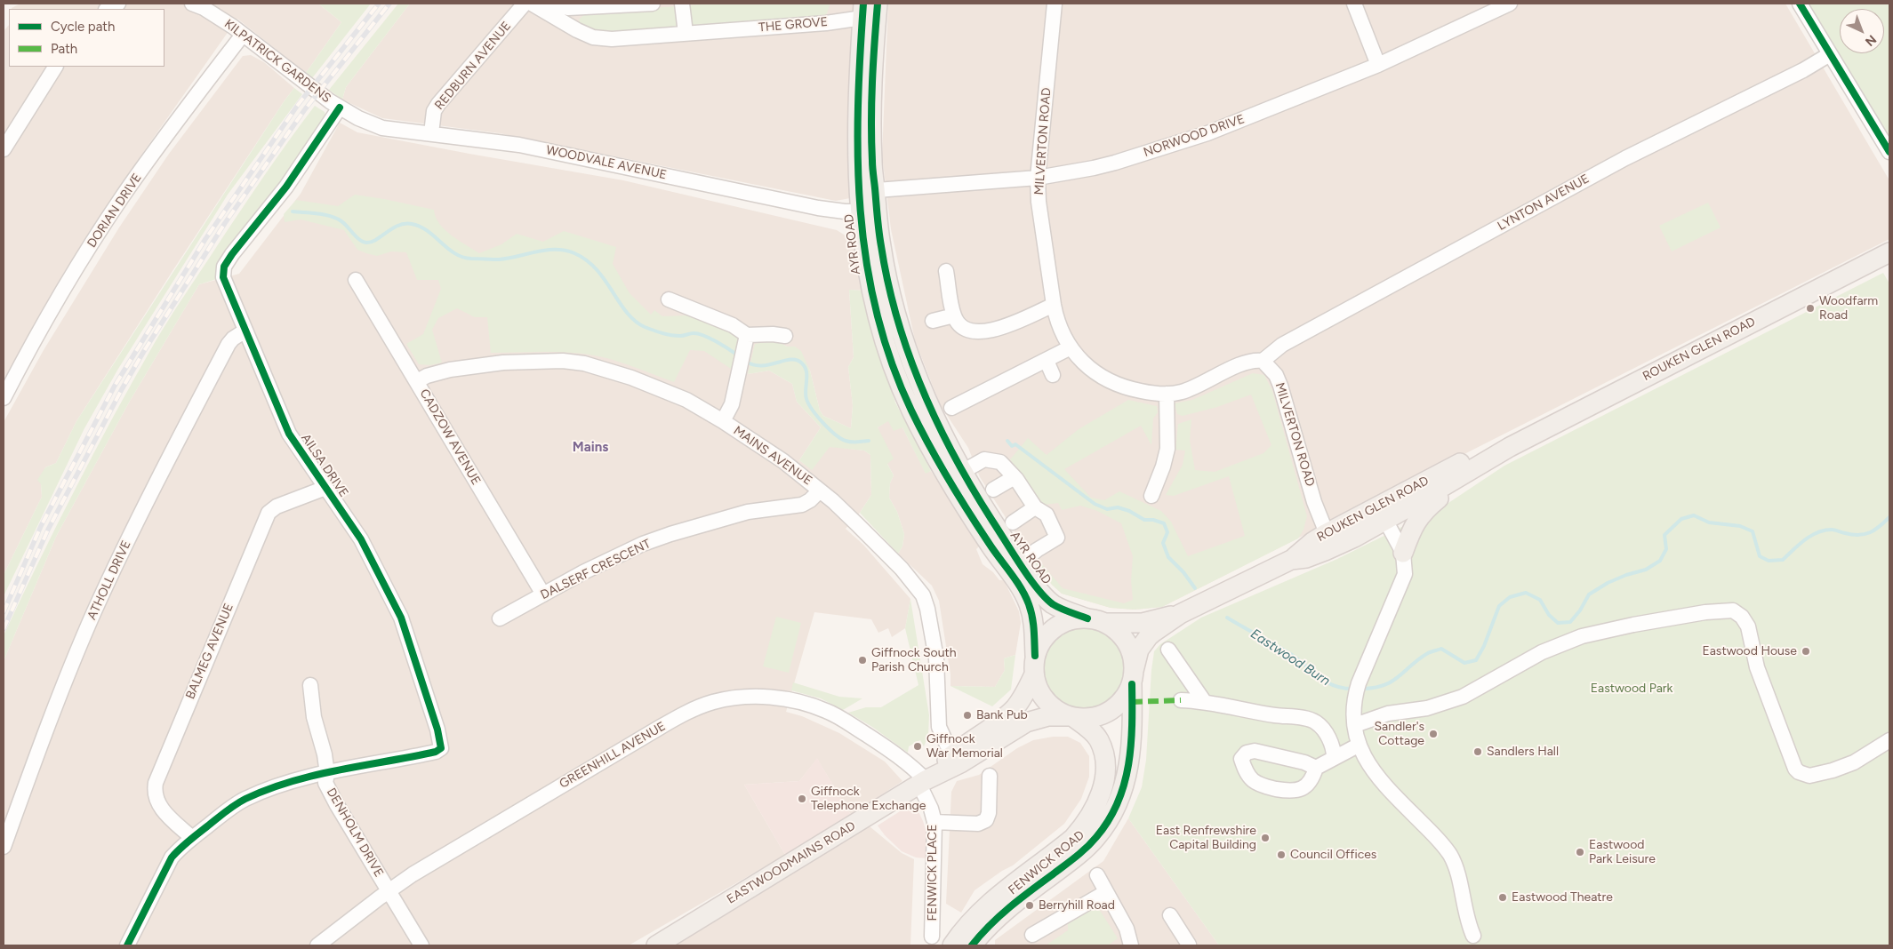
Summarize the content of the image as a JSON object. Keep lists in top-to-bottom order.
{
  "streets": {
    "main road": [
      "AYR ROAD",
      "ROUKEN GLEN ROAD",
      "EASTWOODMAINS ROAD",
      "FENWICK ROAD"
    ],
    "street": [
      "THE GROVE",
      "KILPATRICK GARDENS",
      "REDBURN AVENUE",
      "NORWOOD DRIVE",
      "MILVERTON ROAD",
      "WOODVALE AVENUE",
      "LYNTON AVENUE",
      "DORIAN DRIVE",
      "CADZOW AVENUE",
      "MAINS AVENUE",
      "AILSA DRIVE",
      "DALSERF CRESCENT",
      "ATHOLL DRIVE",
      "BALMEG AVENUE",
      "GREENHILL AVENUE",
      "DENHOLM DRIVE",
      "FENWICK PLACE"
    ]
  },
  "crossings": [
    ["THE GROVE", "AYR ROAD"],
    ["KILPATRICK GARDENS", "WOODVALE AVENUE"],
    ["KILPATRICK GARDENS", "DORIAN DRIVE"],
    ["KILPATRICK GARDENS", "AILSA DRIVE"],
    ["REDBURN AVENUE", "WOODVALE AVENUE"],
    ["NORWOOD DRIVE", "MILVERTON ROAD"],
    ["NORWOOD DRIVE", "AYR ROAD"],
    ["MILVERTON ROAD", "LYNTON AVENUE"],
    ["MILVERTON ROAD", "ROUKEN GLEN ROAD"],
    ["WOODVALE AVENUE", "AYR ROAD"],
    ["WOODVALE AVENUE", "AILSA DRIVE"],
    ["AYR ROAD", "ROUKEN GLEN ROAD"],
    ["AYR ROAD", "EASTWOODMAINS ROAD"],
    ["AYR ROAD", "FENWICK ROAD"],
    ["ROUKEN GLEN ROAD", "EASTWOODMAINS ROAD"],
    ["ROUKEN GLEN ROAD", "FENWICK ROAD"],
    ["CADZOW AVENUE", "MAINS AVENUE"],
    ["CADZOW AVENUE", "DALSERF CRESCENT"],
    ["MAINS AVENUE", "DALSERF CRESCENT"],
    ["MAINS AVENUE", "EASTWOODMAINS ROAD"],
    ["AILSA DRIVE", "ATHOLL DRIVE"],
    ["AILSA DRIVE", "BALMEG AVENUE"],
    ["AILSA DRIVE", "DENHOLM DRIVE"],
    ["GREENHILL AVENUE", "DENHOLM DRIVE"],
    ["GREENHILL AVENUE", "EASTWOODMAINS ROAD"],
    ["GREENHILL AVENUE", "FENWICK PLACE"],
    ["EASTWOODMAINS ROAD", "FENWICK ROAD"],
    ["EASTWOODMAINS ROAD", "FENWICK PLACE"]
  ],
  "districts": ["Mains"],
  "water": ["Eastwood Burn"],
  "parks": ["Eastwood Park"],
  "places": [
    "Woodfarm Road",
    "Eastwood House",
    "Giffnock South Parish Church",
    "Bank Pub",
    "Sandler's Cottage",
    "Giffnock War Memorial",
    "Sandlers Hall",
    "Giffnock Telephone Exchange",
    "East Renfrewshire Capital Building",
    "Eastwood Park Leisure",
    "Council Offices",
    "Eastwood Theatre",
    "Berryhill Road"
  ],
  "legend": ["Cycle path", "Path"],
  "north": "bottom right"
}
